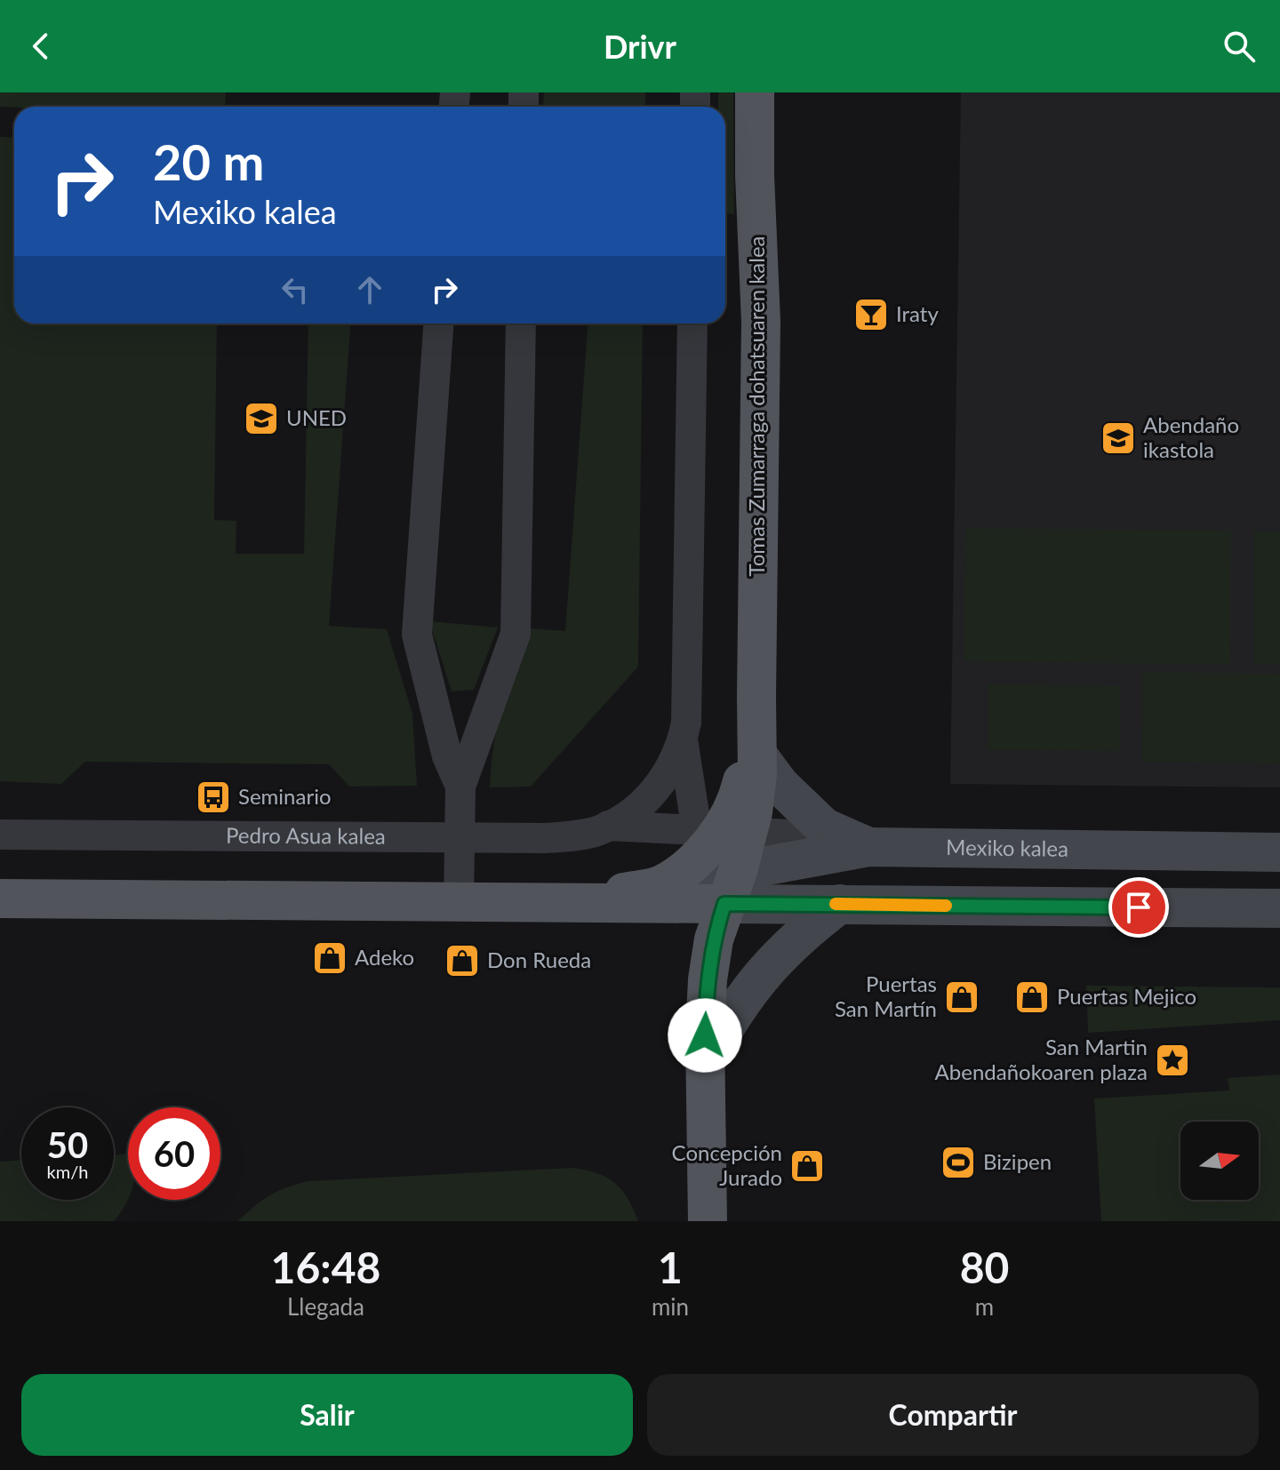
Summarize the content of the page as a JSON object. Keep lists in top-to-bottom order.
{
  "streets": {
    "main road": ["Tomas Zumarraga dohatsuaren kalea", "Mexiko kalea"],
    "lane": ["Pedro Asua kalea"]
  },
  "crossings": [
    ["Tomas Zumarraga dohatsuaren kalea", "Mexiko kalea"]
  ],
  "places": {
    "bar": ["Iraty"],
    "school or university": ["UNED", "Abendaño ikastola"],
    "bus stop": ["Seminario"],
    "shop": [
      "Adeko",
      "Don Rueda",
      "Puertas San Martín",
      "Puertas Mejico",
      "Concepción Jurado"
    ],
    "place": ["San Martin Abendañokoaren plaza"],
    "sports": ["Bizipen"]
  },
  "north": "right",
  "page": {
    "header": "Drivr",
    "turn": ["20 m", "Mexiko kalea"],
    "speed": "50 km/h",
    "limit": "60",
    "eta": [
      "16:48",
      "Llegada",
      "1",
      "min",
      "80",
      "m"
    ],
    "buttons": ["Salir", "Compartir"]
  }
}
